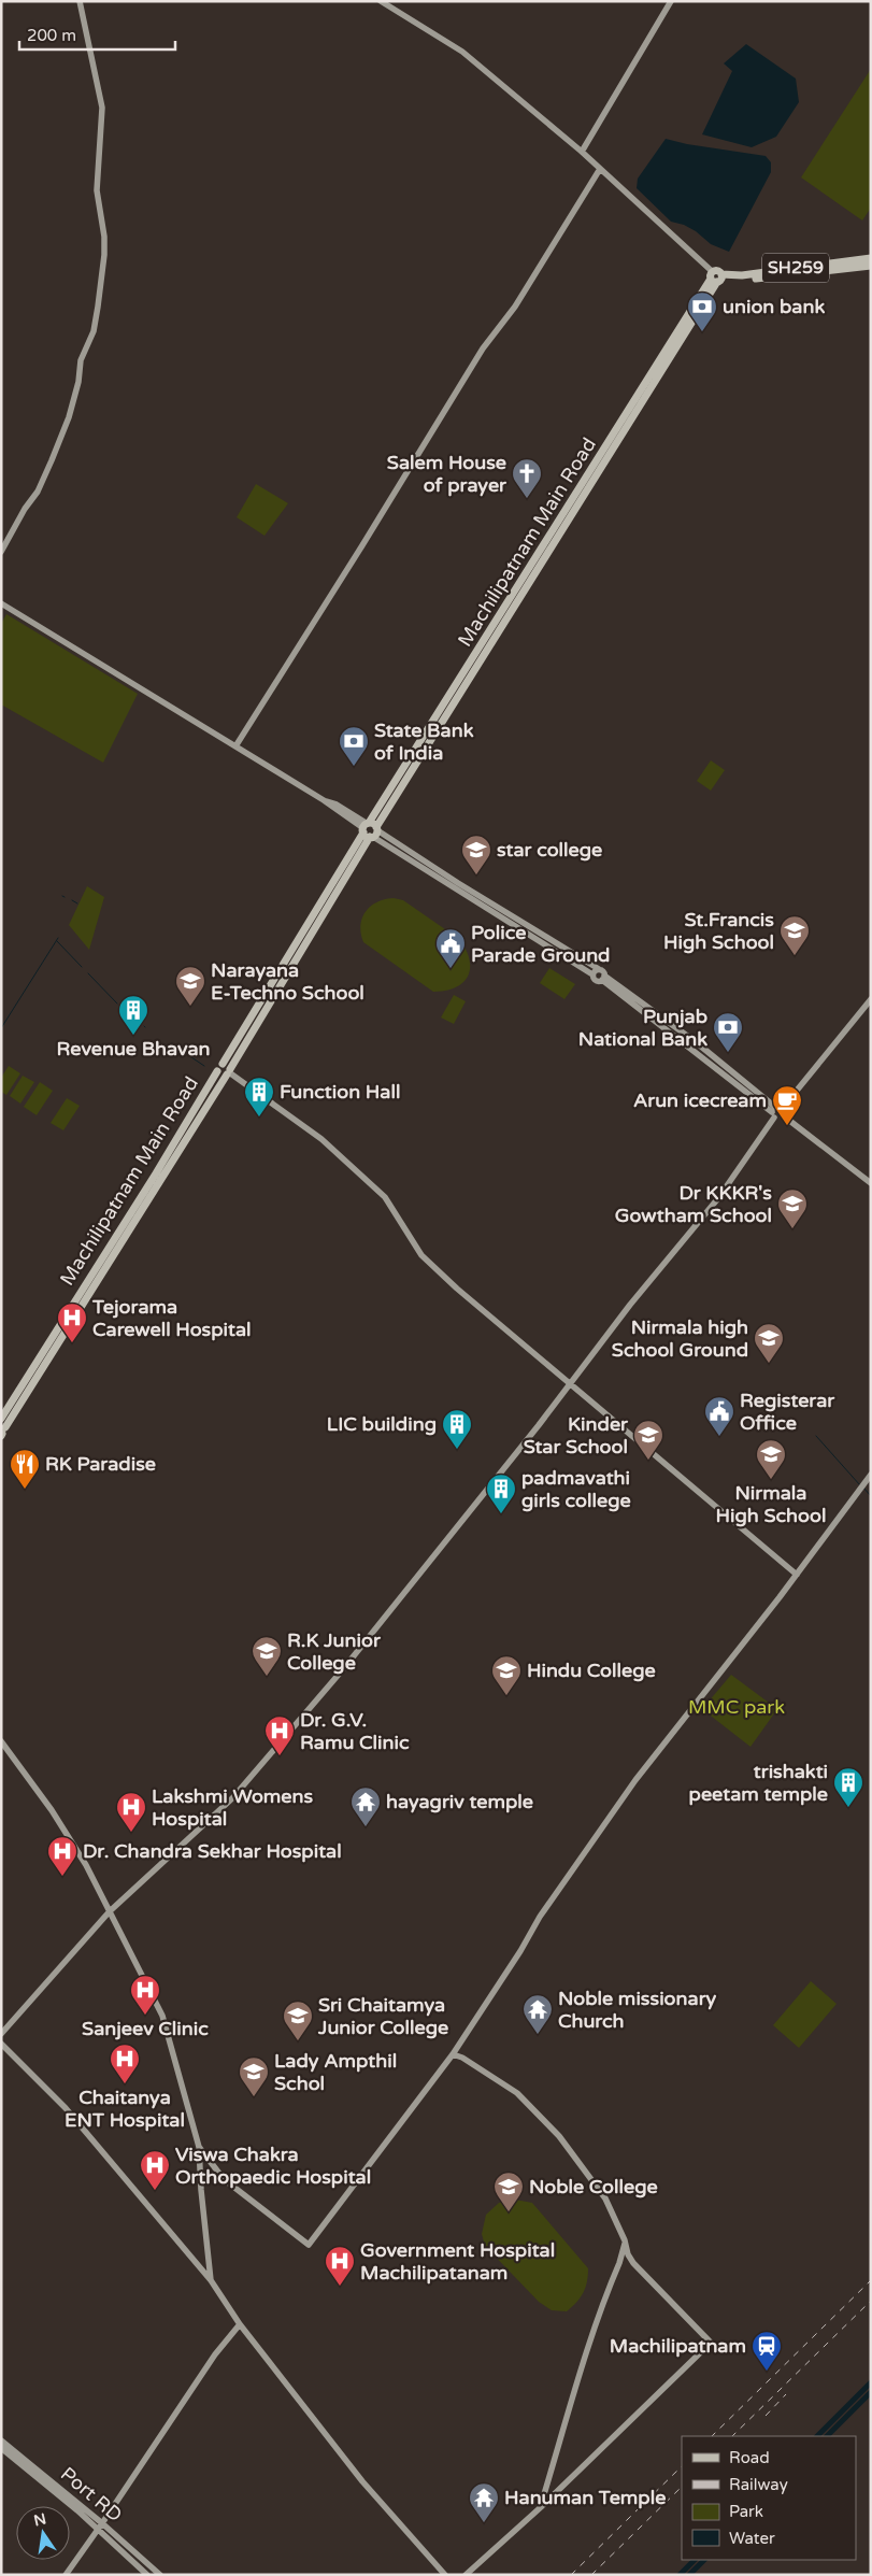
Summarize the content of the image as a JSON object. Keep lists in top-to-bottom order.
{
  "streets": {
    "main road": ["SH259", "Machilipatnam Main Road"],
    "street": ["Port RD"]
  },
  "crossings": [
    ["SH259", "Machilipatnam Main Road"]
  ],
  "parks": ["MMC park"],
  "places": {
    "bank": ["union bank", "State Bank of India", "Punjab National Bank"],
    "church": ["Salem House of prayer"],
    "school or university": [
      "star college",
      "St.Francis High School",
      "Narayana E-Techno School",
      "Dr KKKR's Gowtham School",
      "Nirmala high School Ground",
      "Kinder Star School",
      "Nirmala High School",
      "R.K Junior College",
      "Hindu College",
      "Sri Chaitamya Junior College",
      "Lady Ampthil Schol",
      "Noble College"
    ],
    "public building": ["Police Parade Ground", "Registerar Office"],
    "building": [
      "Revenue Bhavan",
      "Function Hall",
      "LIC building",
      "padmavathi girls college",
      "trishakti peetam temple"
    ],
    "cafe": ["Arun icecream"],
    "hospital": [
      "Tejorama Carewell Hospital",
      "Dr. G.V. Ramu Clinic",
      "Lakshmi Womens Hospital",
      "Dr. Chandra Sekhar Hospital",
      "Sanjeev Clinic",
      "Chaitanya ENT Hospital",
      "Viswa Chakra Orthopaedic Hospital",
      "Government Hospital Machilipatanam"
    ],
    "restaurant": ["RK Paradise"],
    "temple": ["hayagriv temple", "Noble missionary Church", "Hanuman Temple"],
    "station": ["Machilipatnam"]
  },
  "legend": [
    "Road",
    "Railway",
    "Park",
    "Water"
  ],
  "scale_bar": "200 m",
  "north": "top"
}
